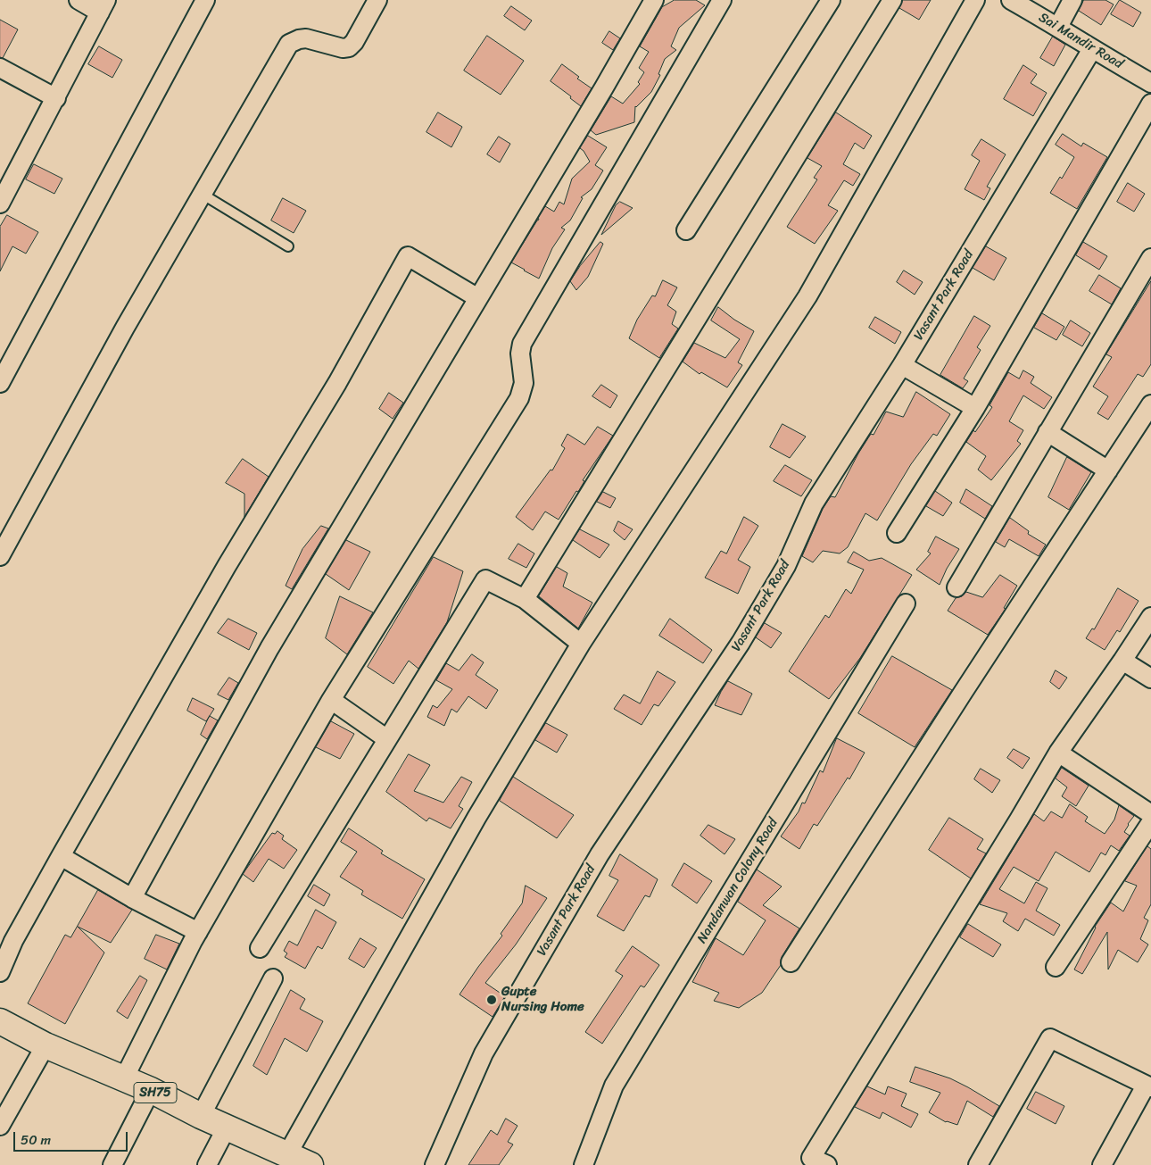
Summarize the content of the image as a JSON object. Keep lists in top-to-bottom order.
{
  "streets": {
    "main road": ["SH75"],
    "street": ["Sai Mandir Road", "Vasant Park Road", "Nandanwan Colony Road"]
  },
  "crossings": [
    ["Sai Mandir Road", "Vasant Park Road"]
  ],
  "places": ["Gupte Nursing Home"],
  "scale_bar": "50 m"
}
